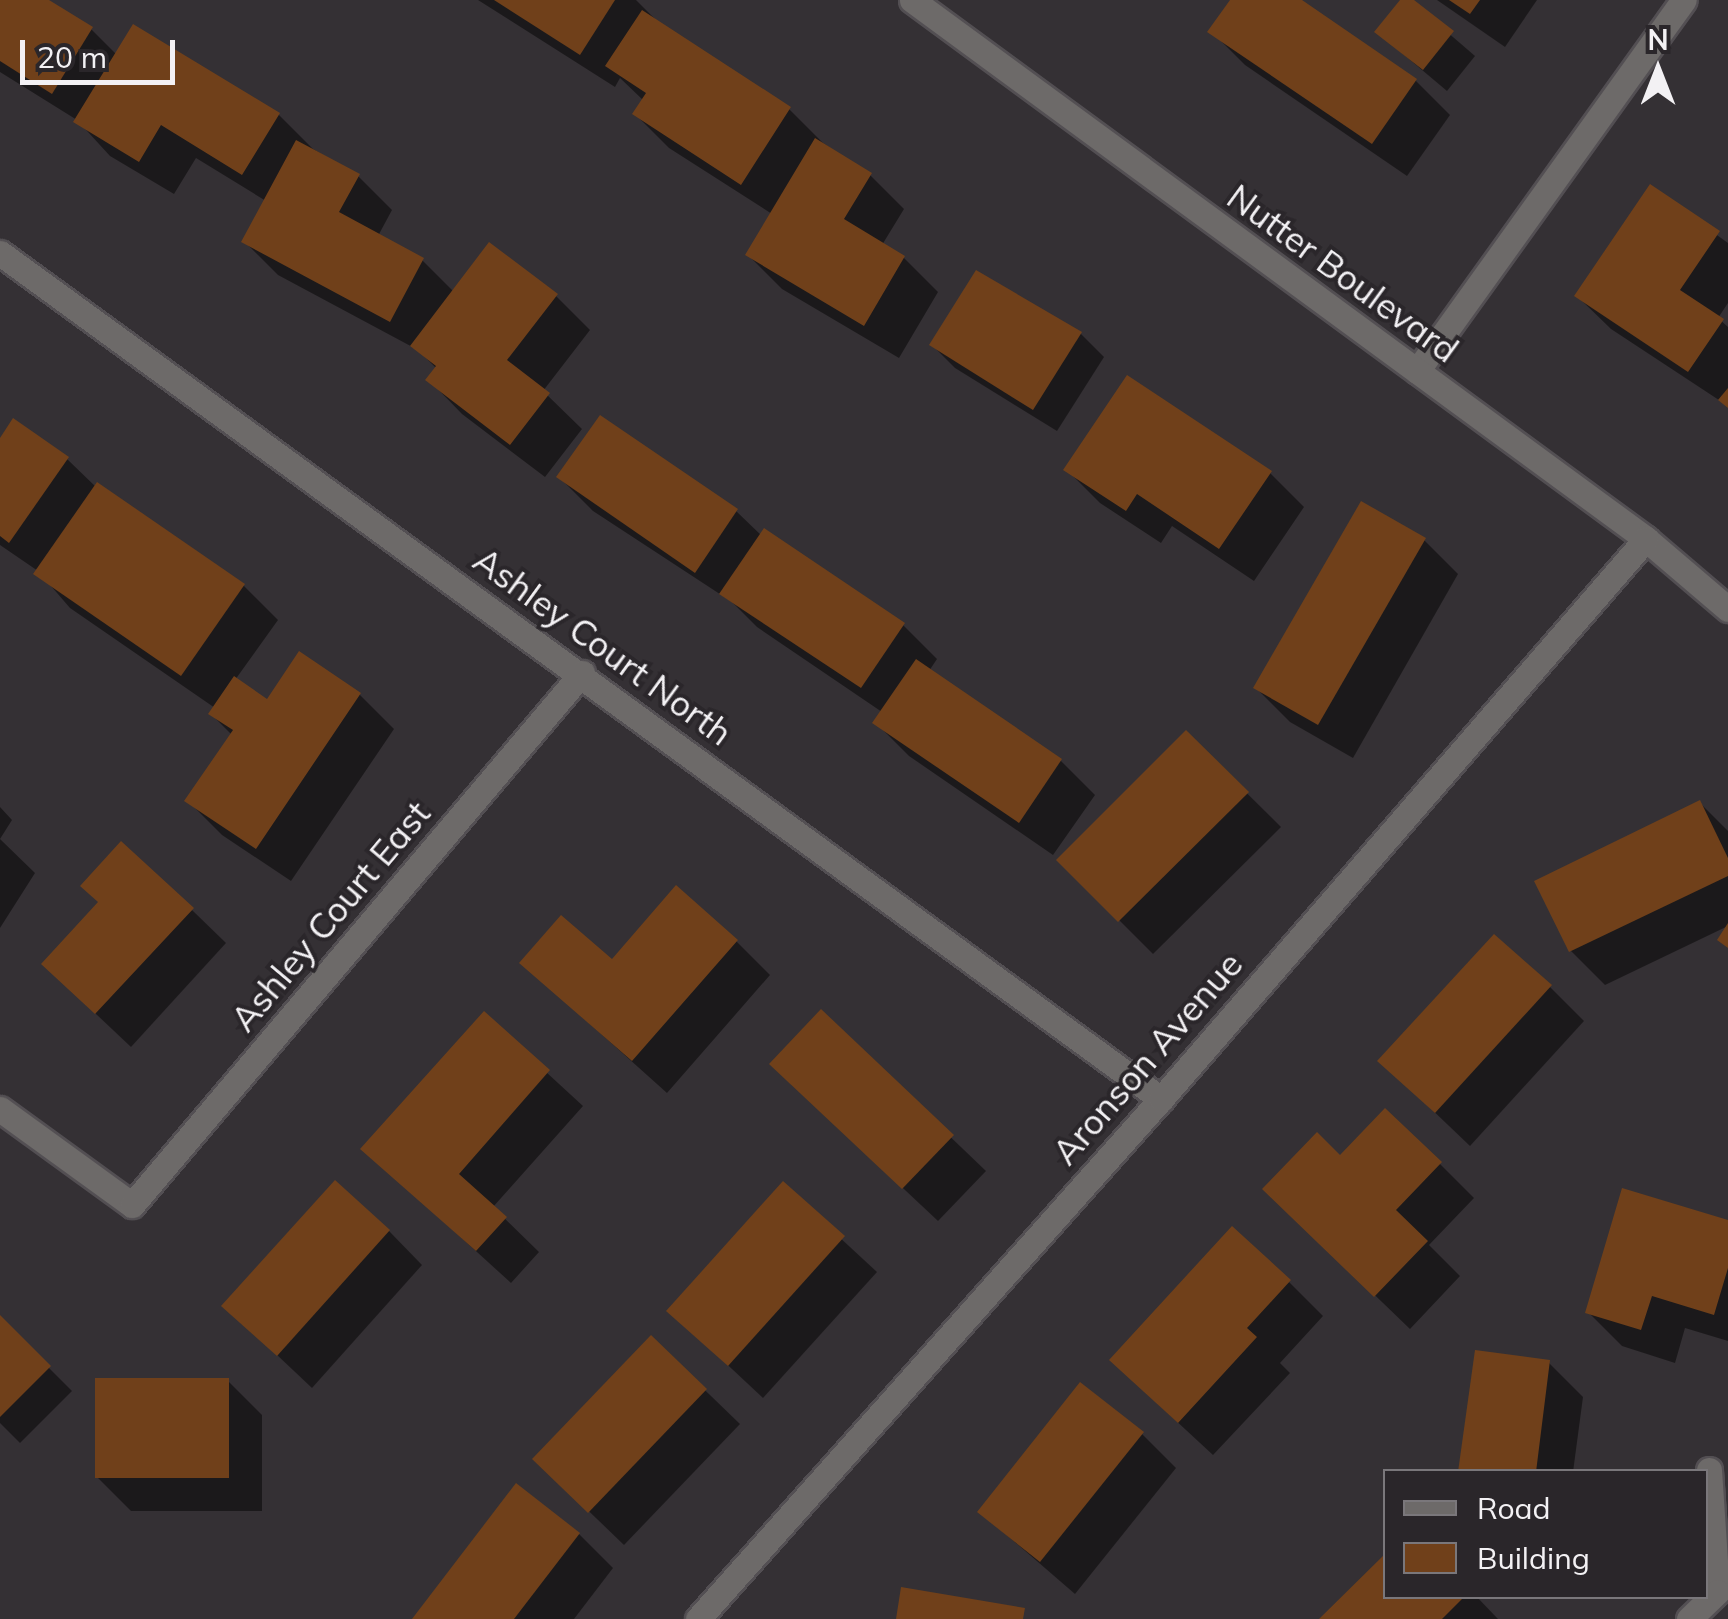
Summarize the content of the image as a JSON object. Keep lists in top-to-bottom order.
{
  "streets": {
    "street": [
      "Nutter Boulevard",
      "Ashley Court North",
      "Ashley Court East",
      "Aronson Avenue"
    ]
  },
  "crossings": [
    ["Nutter Boulevard", "Aronson Avenue"],
    ["Ashley Court North", "Ashley Court East"],
    ["Ashley Court North", "Aronson Avenue"]
  ],
  "legend": ["Road", "Building"],
  "scale_bar": "20 m",
  "north": "top"
}
